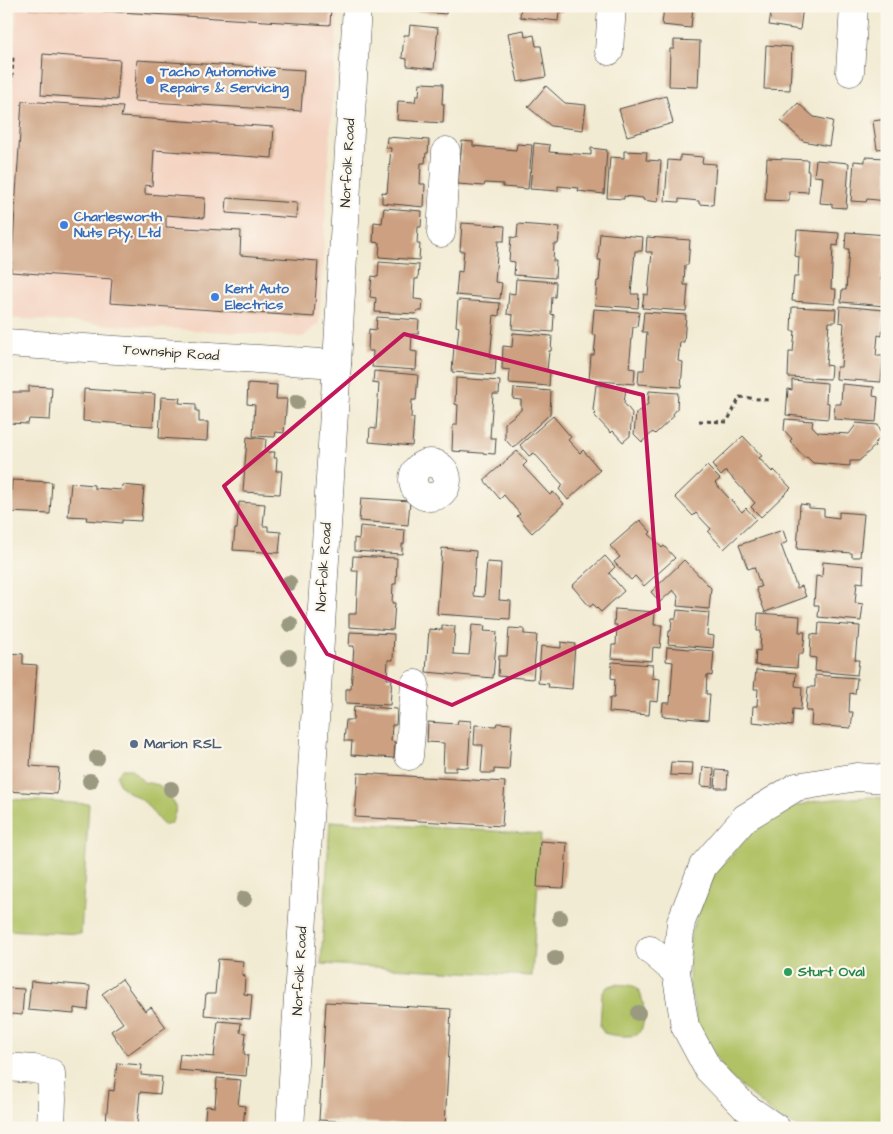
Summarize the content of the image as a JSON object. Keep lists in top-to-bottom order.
{
  "streets": {
    "street": ["Norfolk Road", "Township Road"]
  },
  "crossings": [
    ["Norfolk Road", "Township Road"]
  ],
  "places": [
    "Tacho Automotive Repairs & Servicing",
    "Charlesworth Nuts Pty. Ltd",
    "Kent Auto Electrics",
    "Marion RSL",
    "Sturt Oval"
  ]
}
